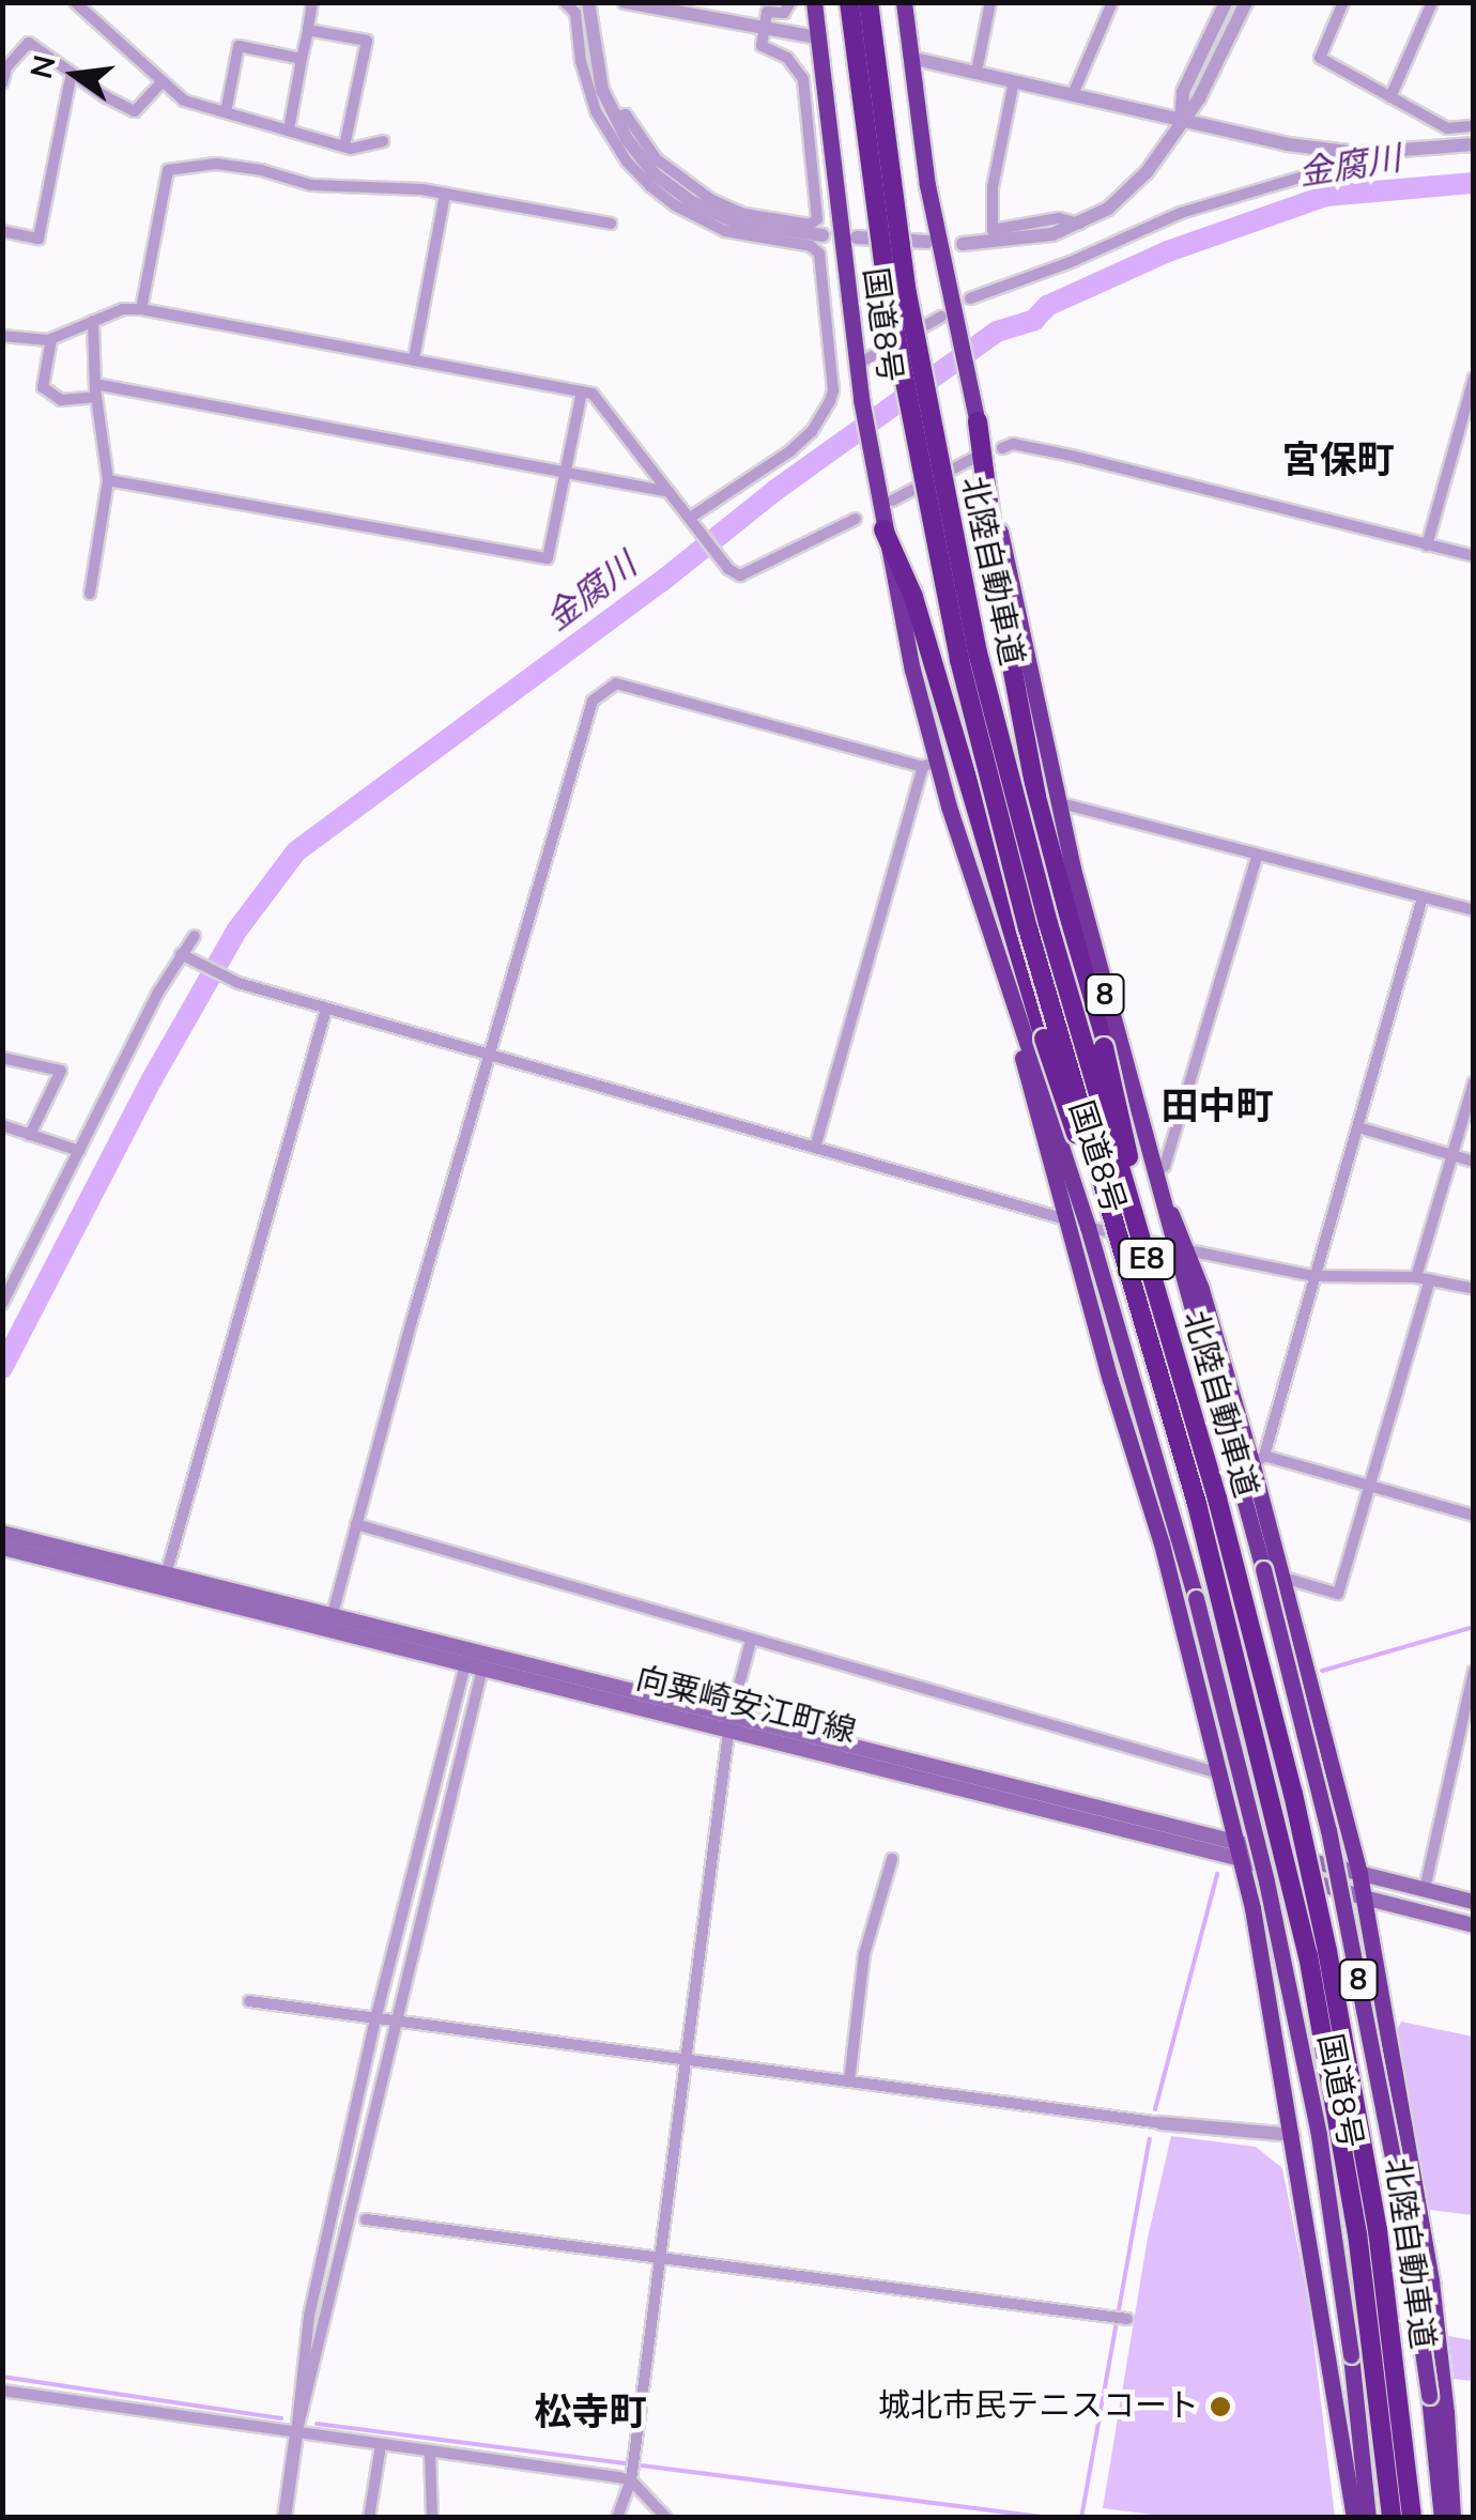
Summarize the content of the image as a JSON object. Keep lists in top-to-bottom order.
{
  "streets": {
    "highway": [
      "国道8号",
      "北陸自動車道",
      "8",
      "E8"
    ],
    "main road": ["向粟崎安江町線"]
  },
  "districts": ["宮保町", "田中町", "松寺町"],
  "water": ["金腐川"],
  "places": ["城北市民テニスコート"],
  "north": "left"
}
